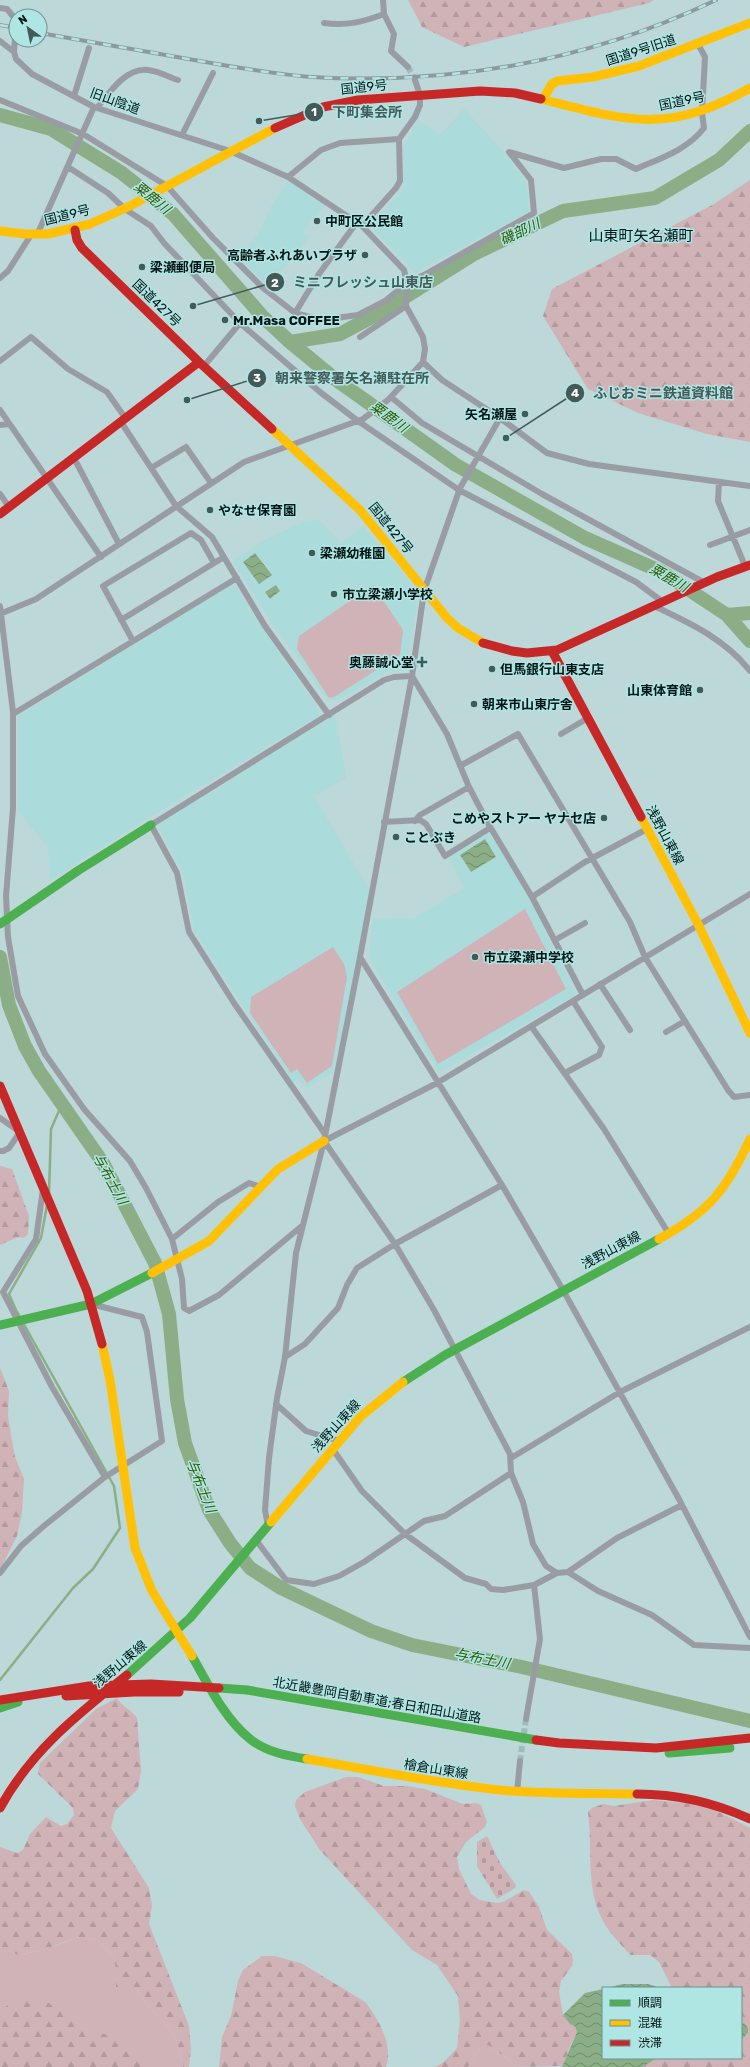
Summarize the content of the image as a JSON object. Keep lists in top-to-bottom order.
{
  "streets": {
    "main road": [
      "国道9号旧道",
      "国道9号",
      "国道427号",
      "浅野山東線",
      "北近畿豊岡自動車道;春日和田山道路",
      "檜倉山東線"
    ],
    "street": ["旧山陰道"]
  },
  "crossings": [
    ["国道9号旧道", "国道9号"],
    ["国道9号", "旧山陰道"],
    ["国道9号", "国道427号"],
    ["国道427号", "浅野山東線"],
    ["浅野山東線", "檜倉山東線"]
  ],
  "districts": ["山東町矢名瀬町"],
  "water": ["粟鹿川", "磯部川", "与布土川"],
  "places": {
    "other": [
      "下町集会所",
      "中町区公民館",
      "高齢者ふれあいプラザ",
      "梁瀬郵便局",
      "ミニフレッシュ山東店",
      "Mr.Masa COFFEE",
      "朝来警察署矢名瀬駐在所",
      "矢名瀬屋",
      "ふじおミニ鉄道資料館",
      "やなせ保育園",
      "梁瀬幼稚園",
      "市立梁瀬小学校",
      "但馬銀行山東支店",
      "山東体育館",
      "朝来市山東庁舎",
      "こめやストアー ヤナセ店",
      "ことぶき",
      "市立梁瀬中学校"
    ],
    "health": ["奥藤誠心堂"]
  },
  "legend": ["順調", "混雑", "渋滞"],
  "north": "top left"
}
